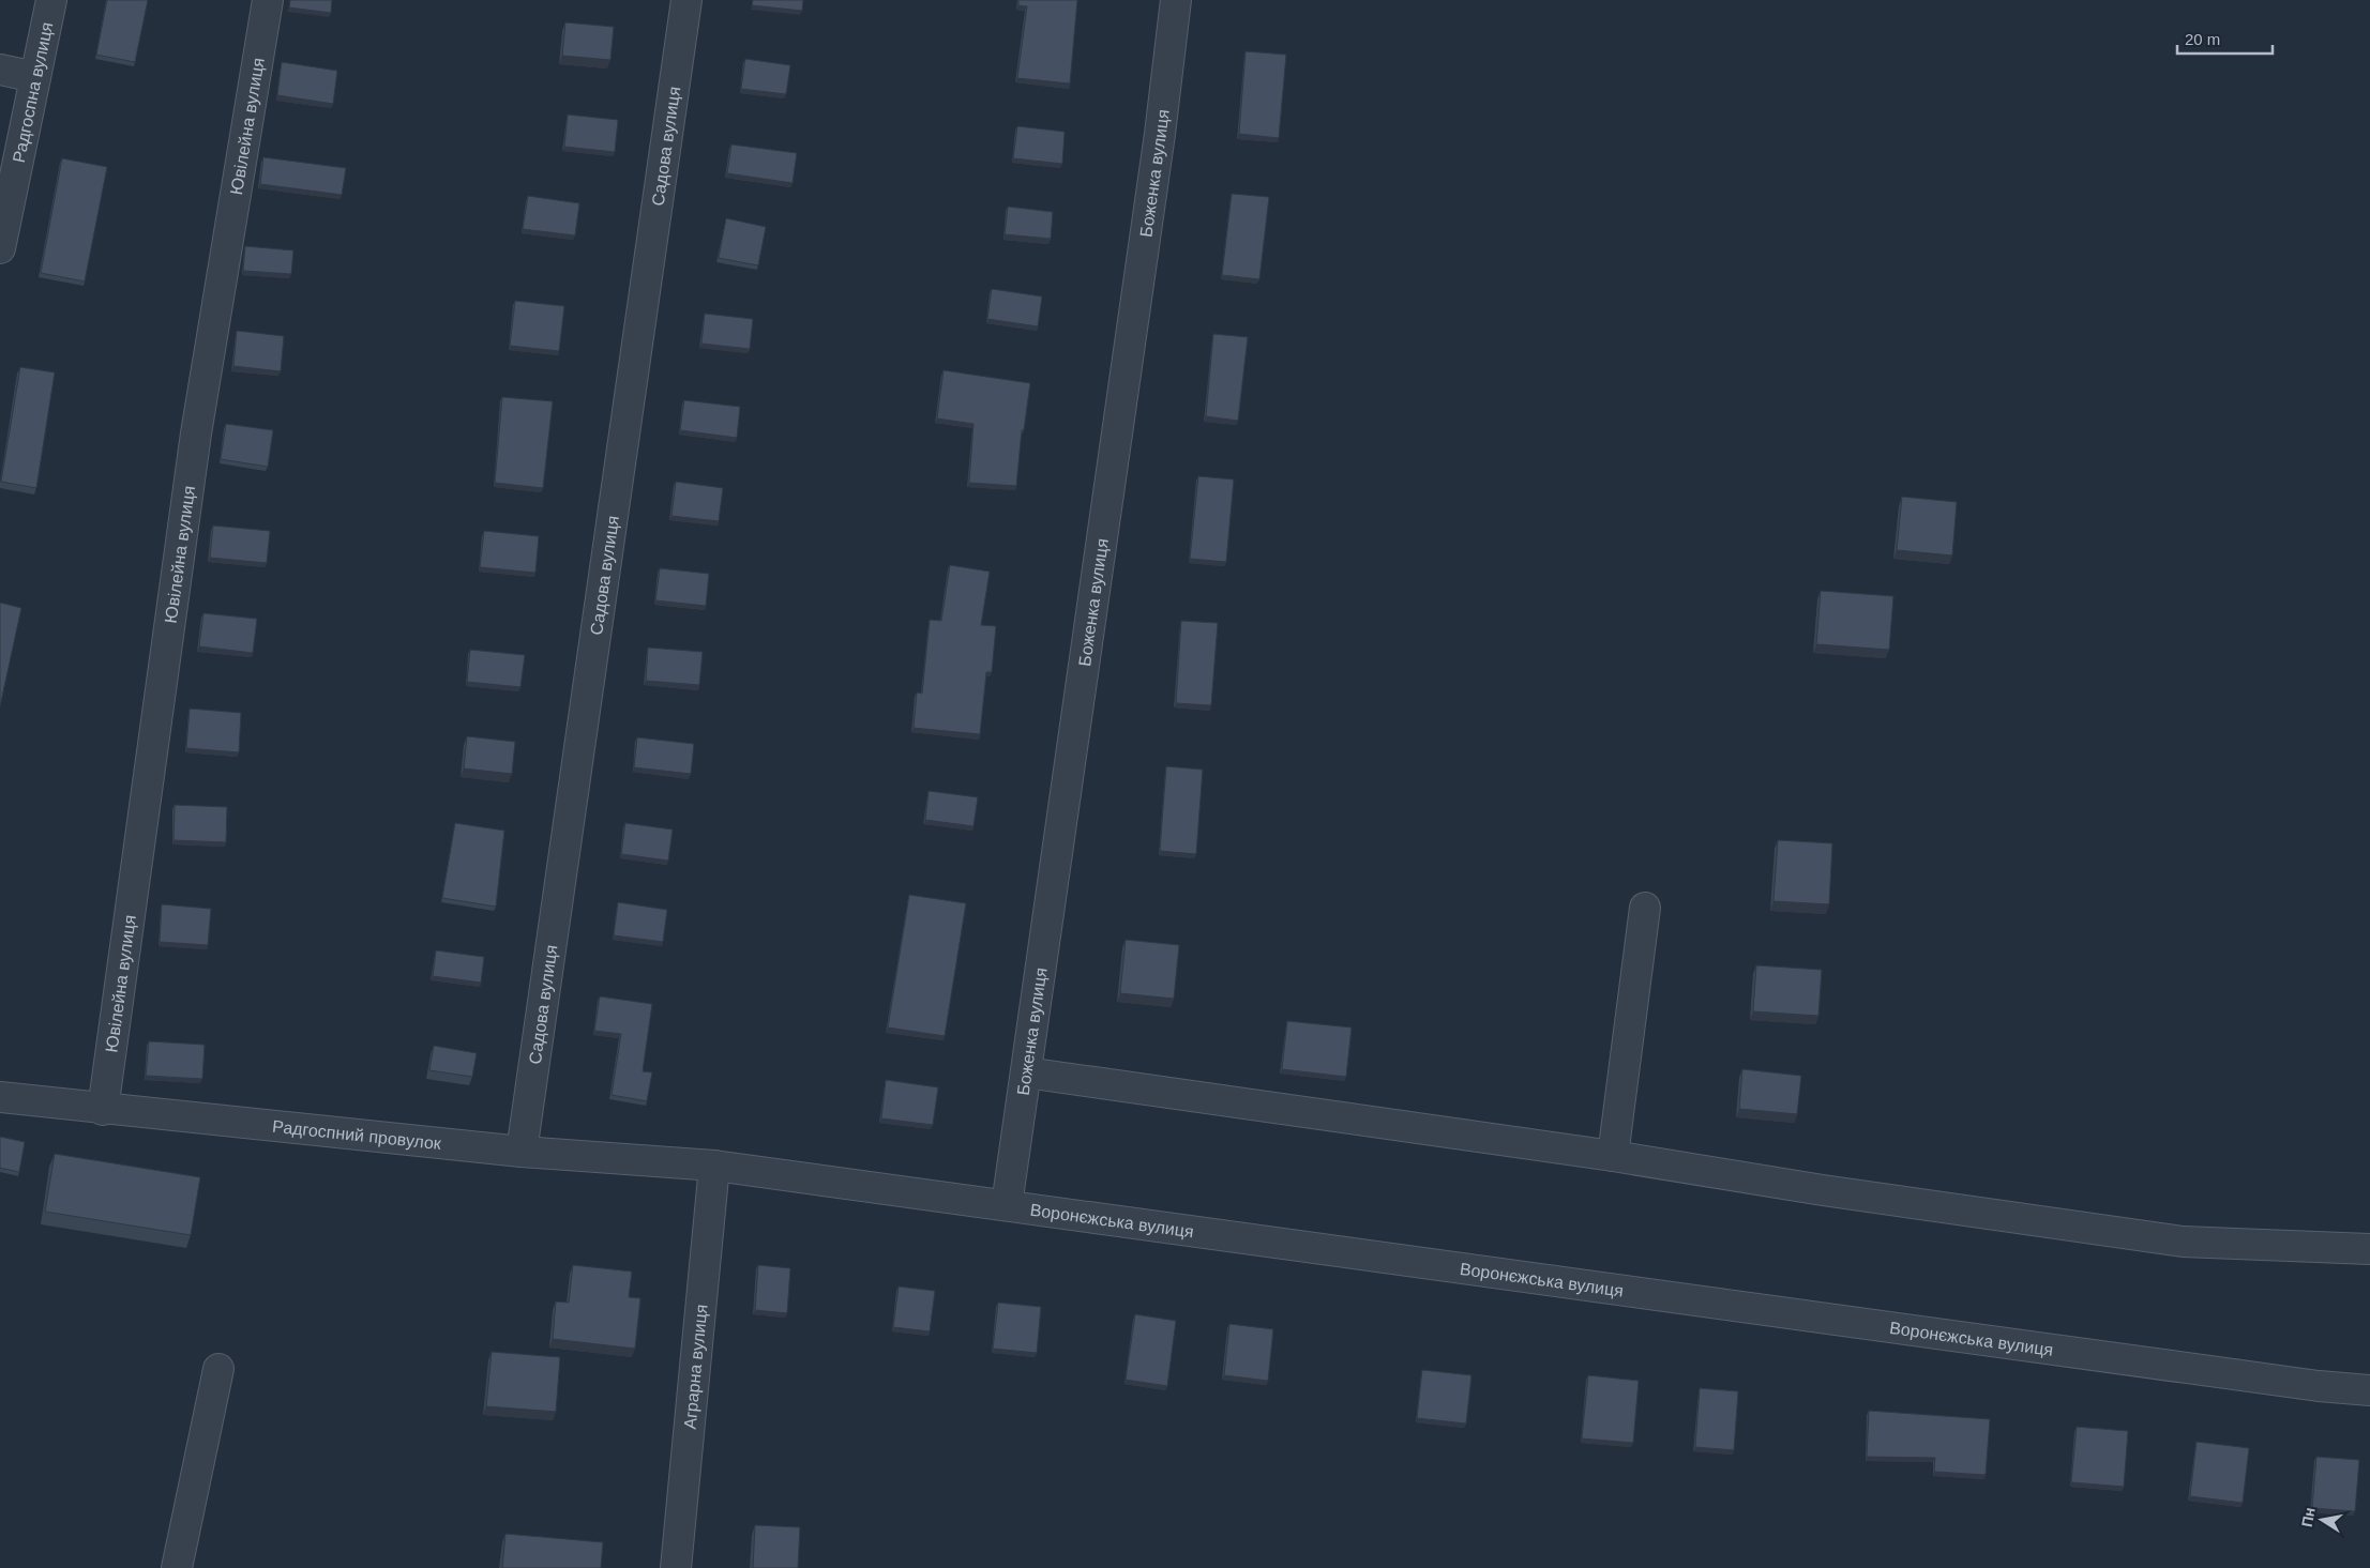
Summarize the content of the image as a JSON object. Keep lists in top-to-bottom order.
{
  "streets": {
    "street": [
      "Радгоспна вулиця",
      "Ювілейна вулиця",
      "Садова вулиця",
      "Боженка вулиця",
      "Радгоспний провулок",
      "Воронєжська вулиця",
      "Аграрна вулиця"
    ]
  },
  "crossings": [
    ["Ювілейна вулиця", "Радгоспний провулок"],
    ["Садова вулиця", "Радгоспний провулок"],
    ["Боженка вулиця", "Воронєжська вулиця"],
    ["Радгоспний провулок", "Воронєжська вулиця"],
    ["Радгоспний провулок", "Аграрна вулиця"],
    ["Воронєжська вулиця", "Аграрна вулиця"]
  ],
  "scale_bar": "20 m",
  "north": "left"
}
